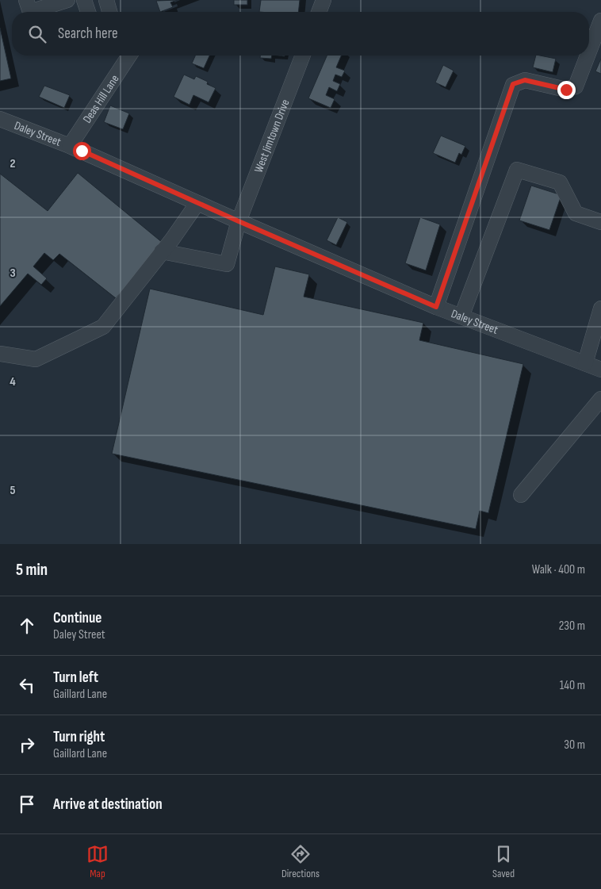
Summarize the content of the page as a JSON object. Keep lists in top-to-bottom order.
{
  "streets": {
    "street": ["Deas Hill Lane", "Daley Street", "West Jimtown Drive"]
  },
  "crossings": [
    ["Deas Hill Lane", "Daley Street"],
    ["Daley Street", "West Jimtown Drive"]
  ],
  "page": {
    "search": "Search here",
    "heading": ["5 min", "Walk · 400 m"],
    "list": [
      ["Continue", "Daley Street", "230 m"],
      ["Turn left", "Gaillard Lane", "140 m"],
      ["Turn right", "Gaillard Lane", "30 m"],
      "Arrive at destination"
    ],
    "nav": ["Map", "Directions", "Saved"]
  },
  "grid": {
    "rows": [
      "2",
      "3",
      "4",
      "5"
    ]
  }
}
